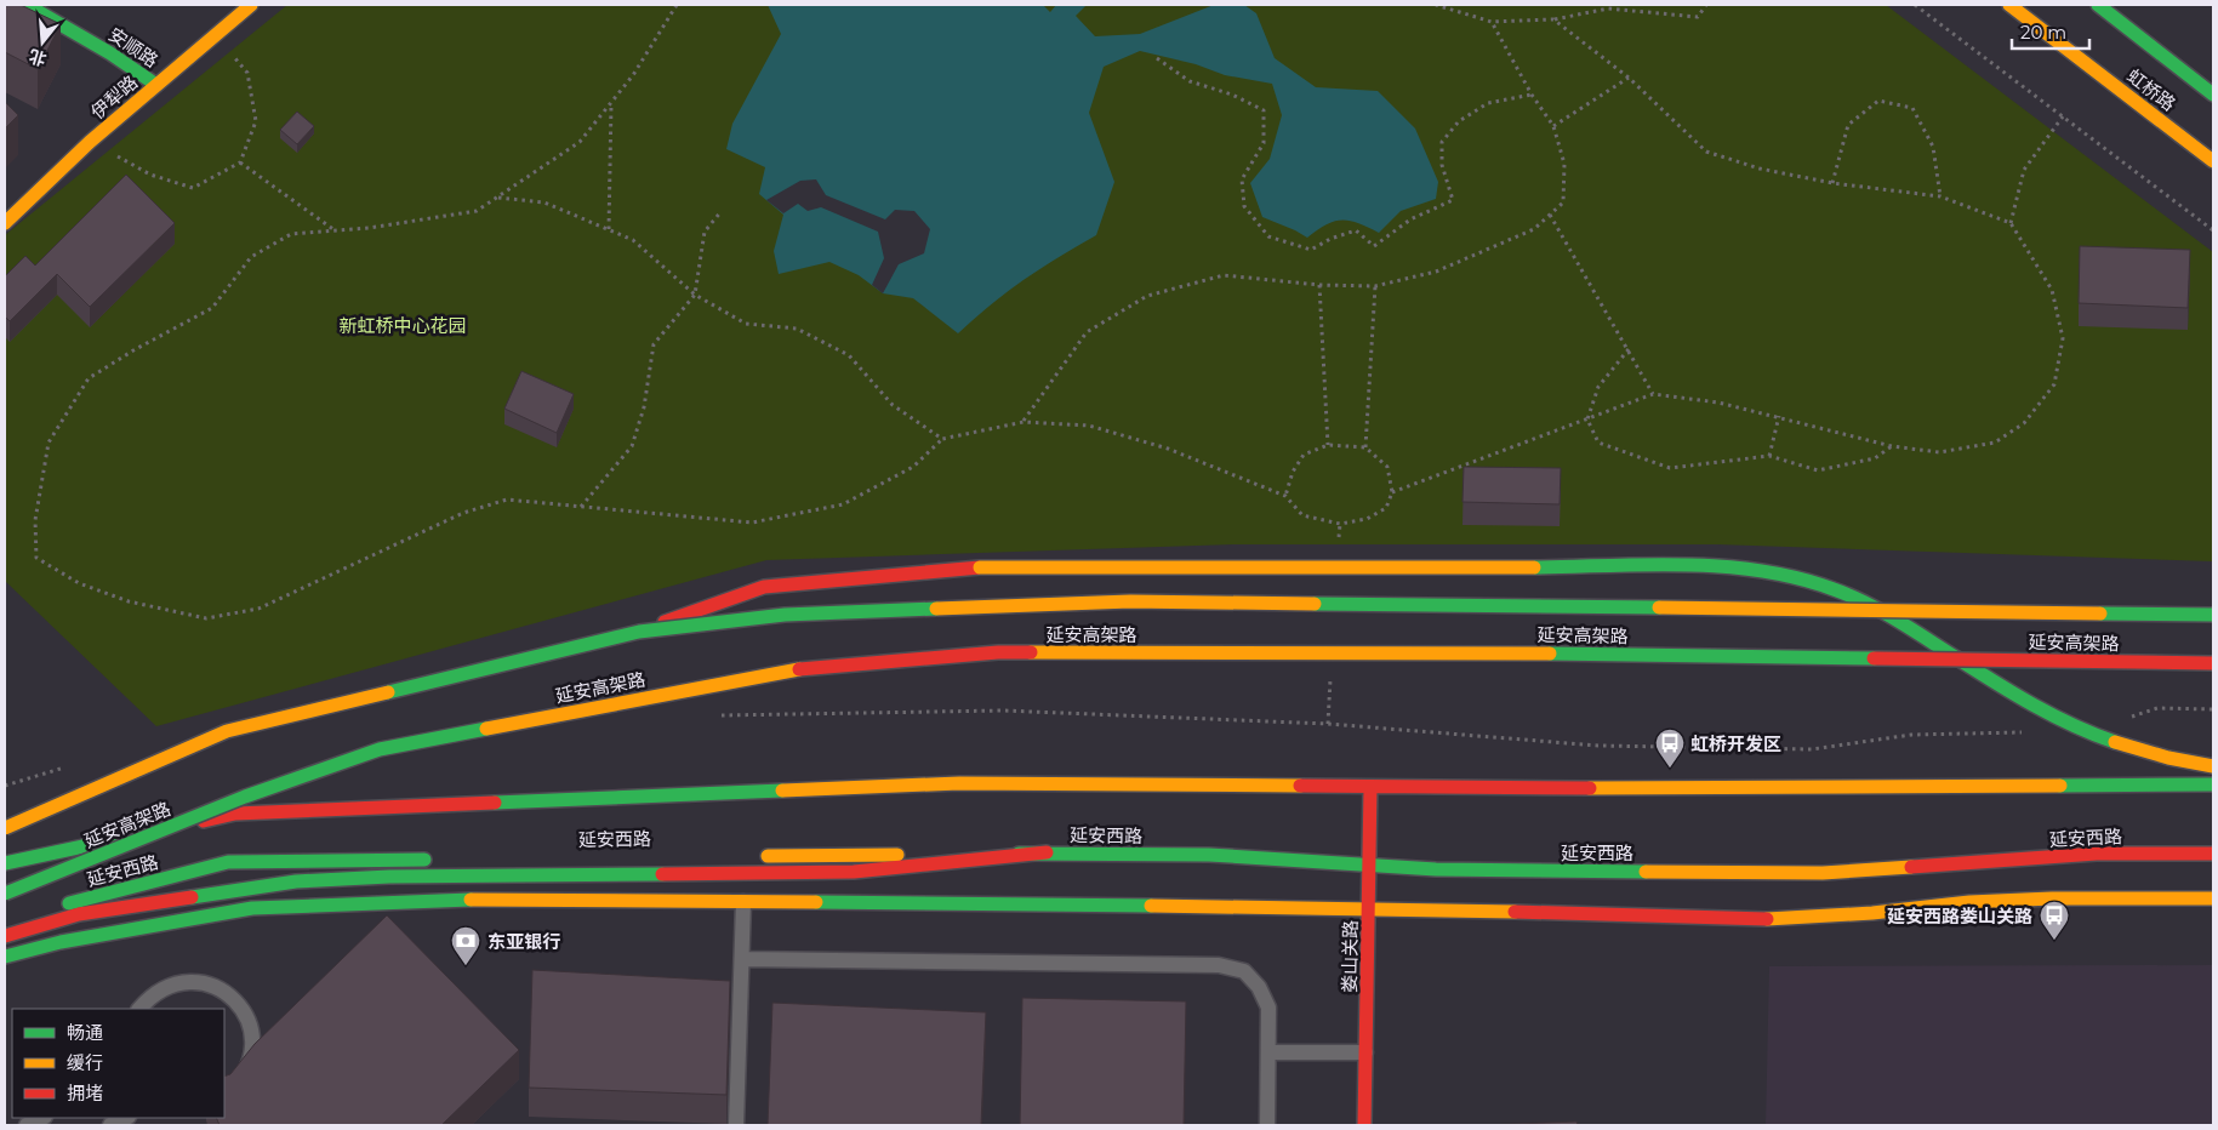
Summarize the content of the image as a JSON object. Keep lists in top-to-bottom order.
{
  "streets": {
    "main road": [
      "安顺路",
      "虹桥路",
      "伊犁路",
      "延安高架路",
      "延安西路",
      "娄山关路"
    ]
  },
  "crossings": [
    ["安顺路", "伊犁路"],
    ["延安西路", "娄山关路"]
  ],
  "parks": ["新虹桥中心花园"],
  "places": {
    "bus stop": ["虹桥开发区", "延安西路娄山关路"],
    "bank": ["东亚银行"]
  },
  "legend": ["畅通", "缓行", "拥堵"],
  "scale_bar": "20 m",
  "north": "bottom"
}
